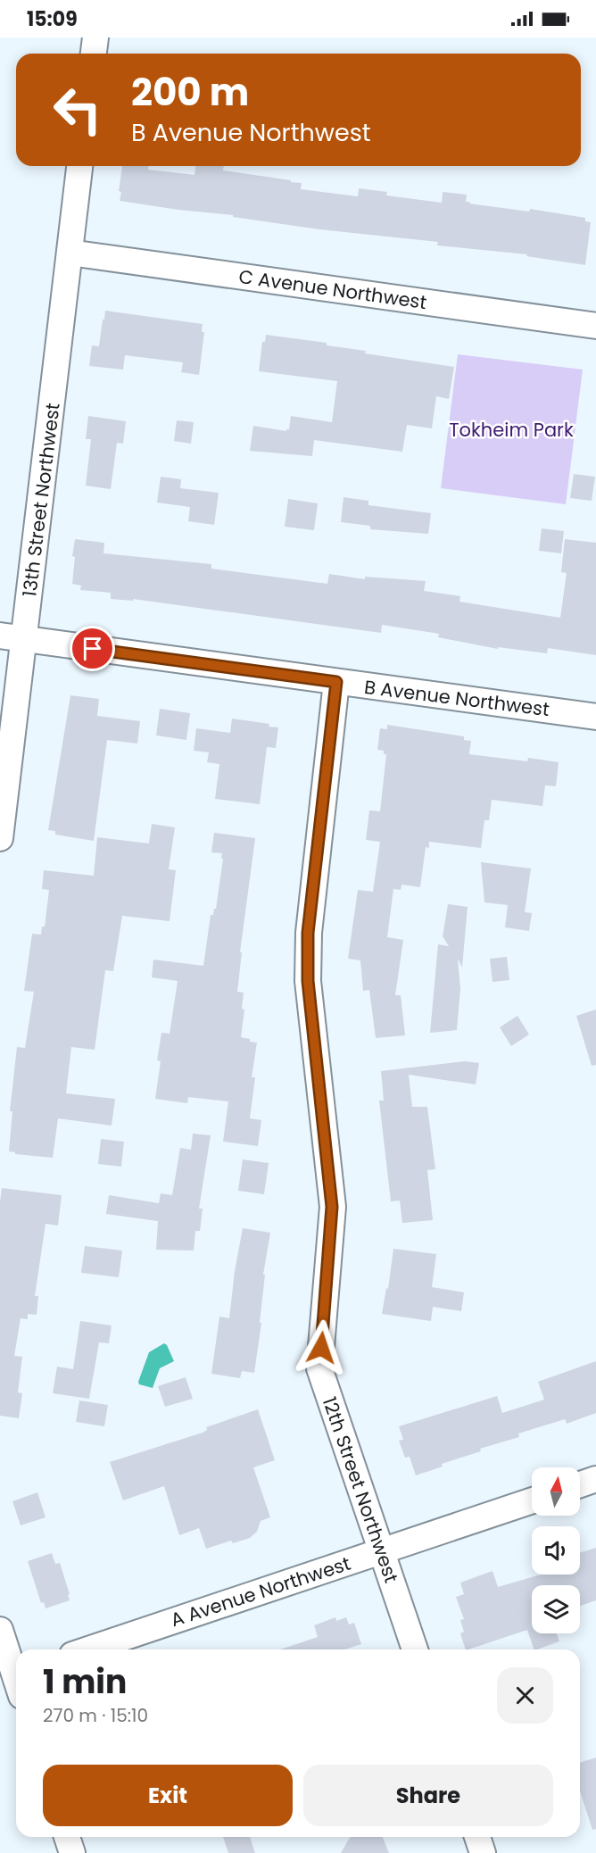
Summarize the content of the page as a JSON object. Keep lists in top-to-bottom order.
{
  "streets": {
    "street": [
      "C Avenue Northwest",
      "13th Street Northwest",
      "B Avenue Northwest",
      "12th Street Northwest",
      "A Avenue Northwest"
    ]
  },
  "crossings": [
    ["C Avenue Northwest", "13th Street Northwest"],
    ["13th Street Northwest", "B Avenue Northwest"],
    ["B Avenue Northwest", "12th Street Northwest"],
    ["12th Street Northwest", "A Avenue Northwest"]
  ],
  "parks": ["Tokheim Park"],
  "north": "top",
  "page": {
    "status": "15:09",
    "turn": ["200 m", "B Avenue Northwest"],
    "heading": ["1 min", "270 m · 15:10"],
    "buttons": ["Exit", "Share"]
  }
}
